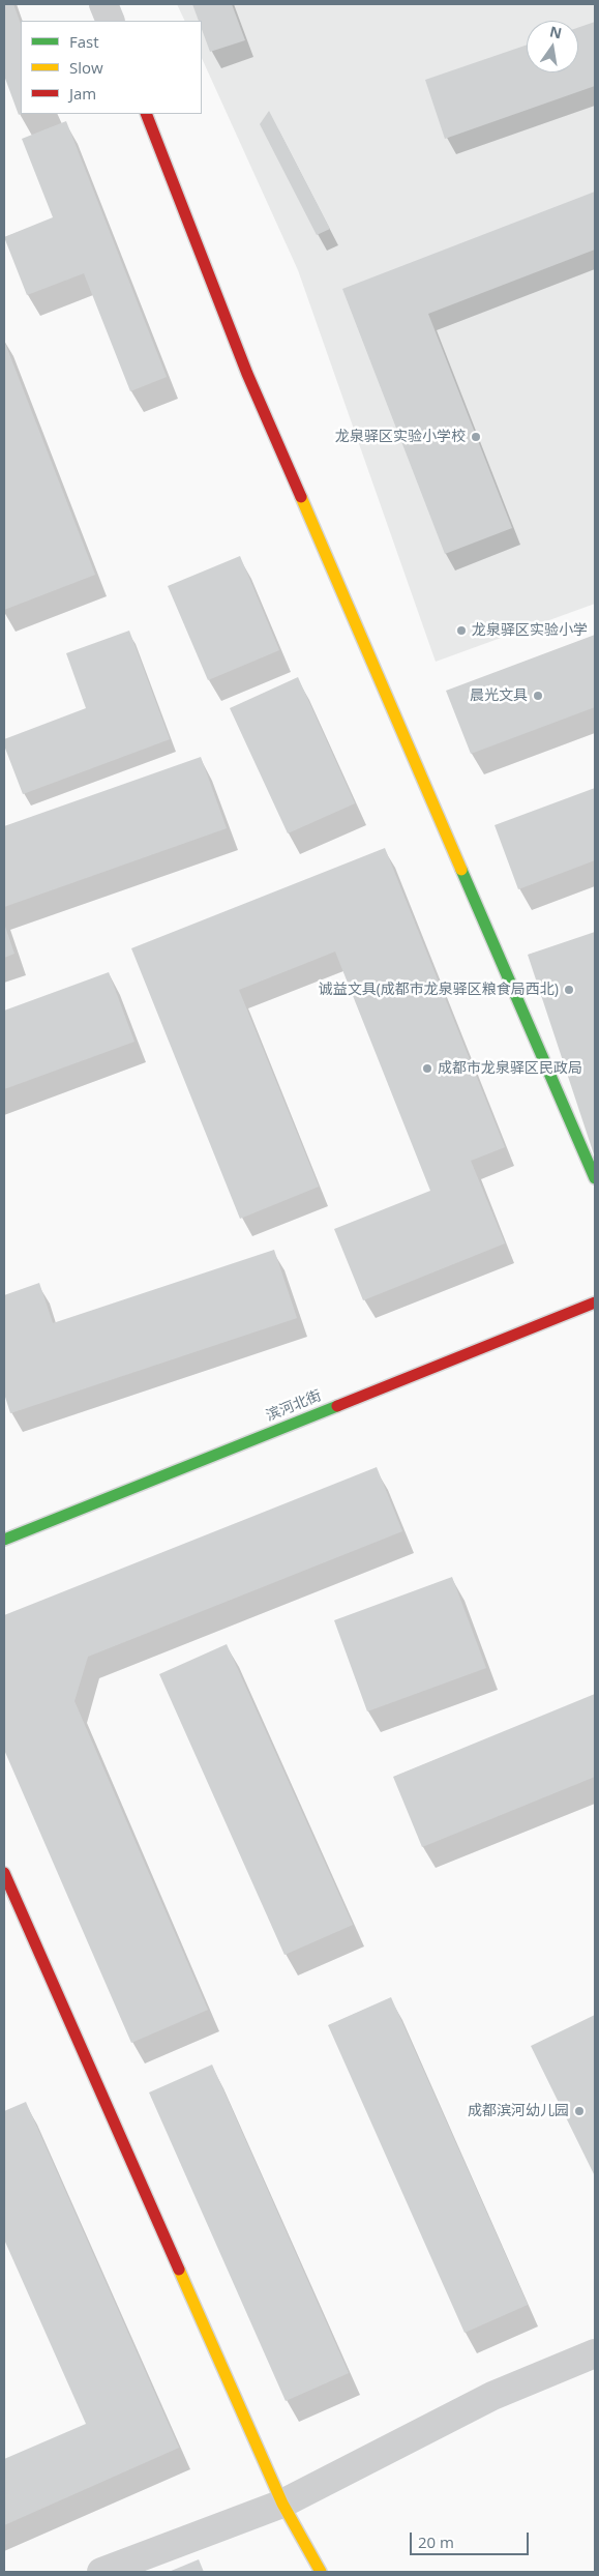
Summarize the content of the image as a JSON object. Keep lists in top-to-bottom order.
{
  "streets": {
    "street": ["滨河北街"]
  },
  "places": [
    "龙泉驿区实验小学校",
    "龙泉驿区实验小学",
    "晨光文具",
    "诚益文具(成都市龙泉驿区粮食局西北)",
    "成都市龙泉驿区民政局",
    "成都滨河幼儿园"
  ],
  "legend": ["Fast", "Slow", "Jam"],
  "scale_bar": "20 m",
  "north": "top"
}
